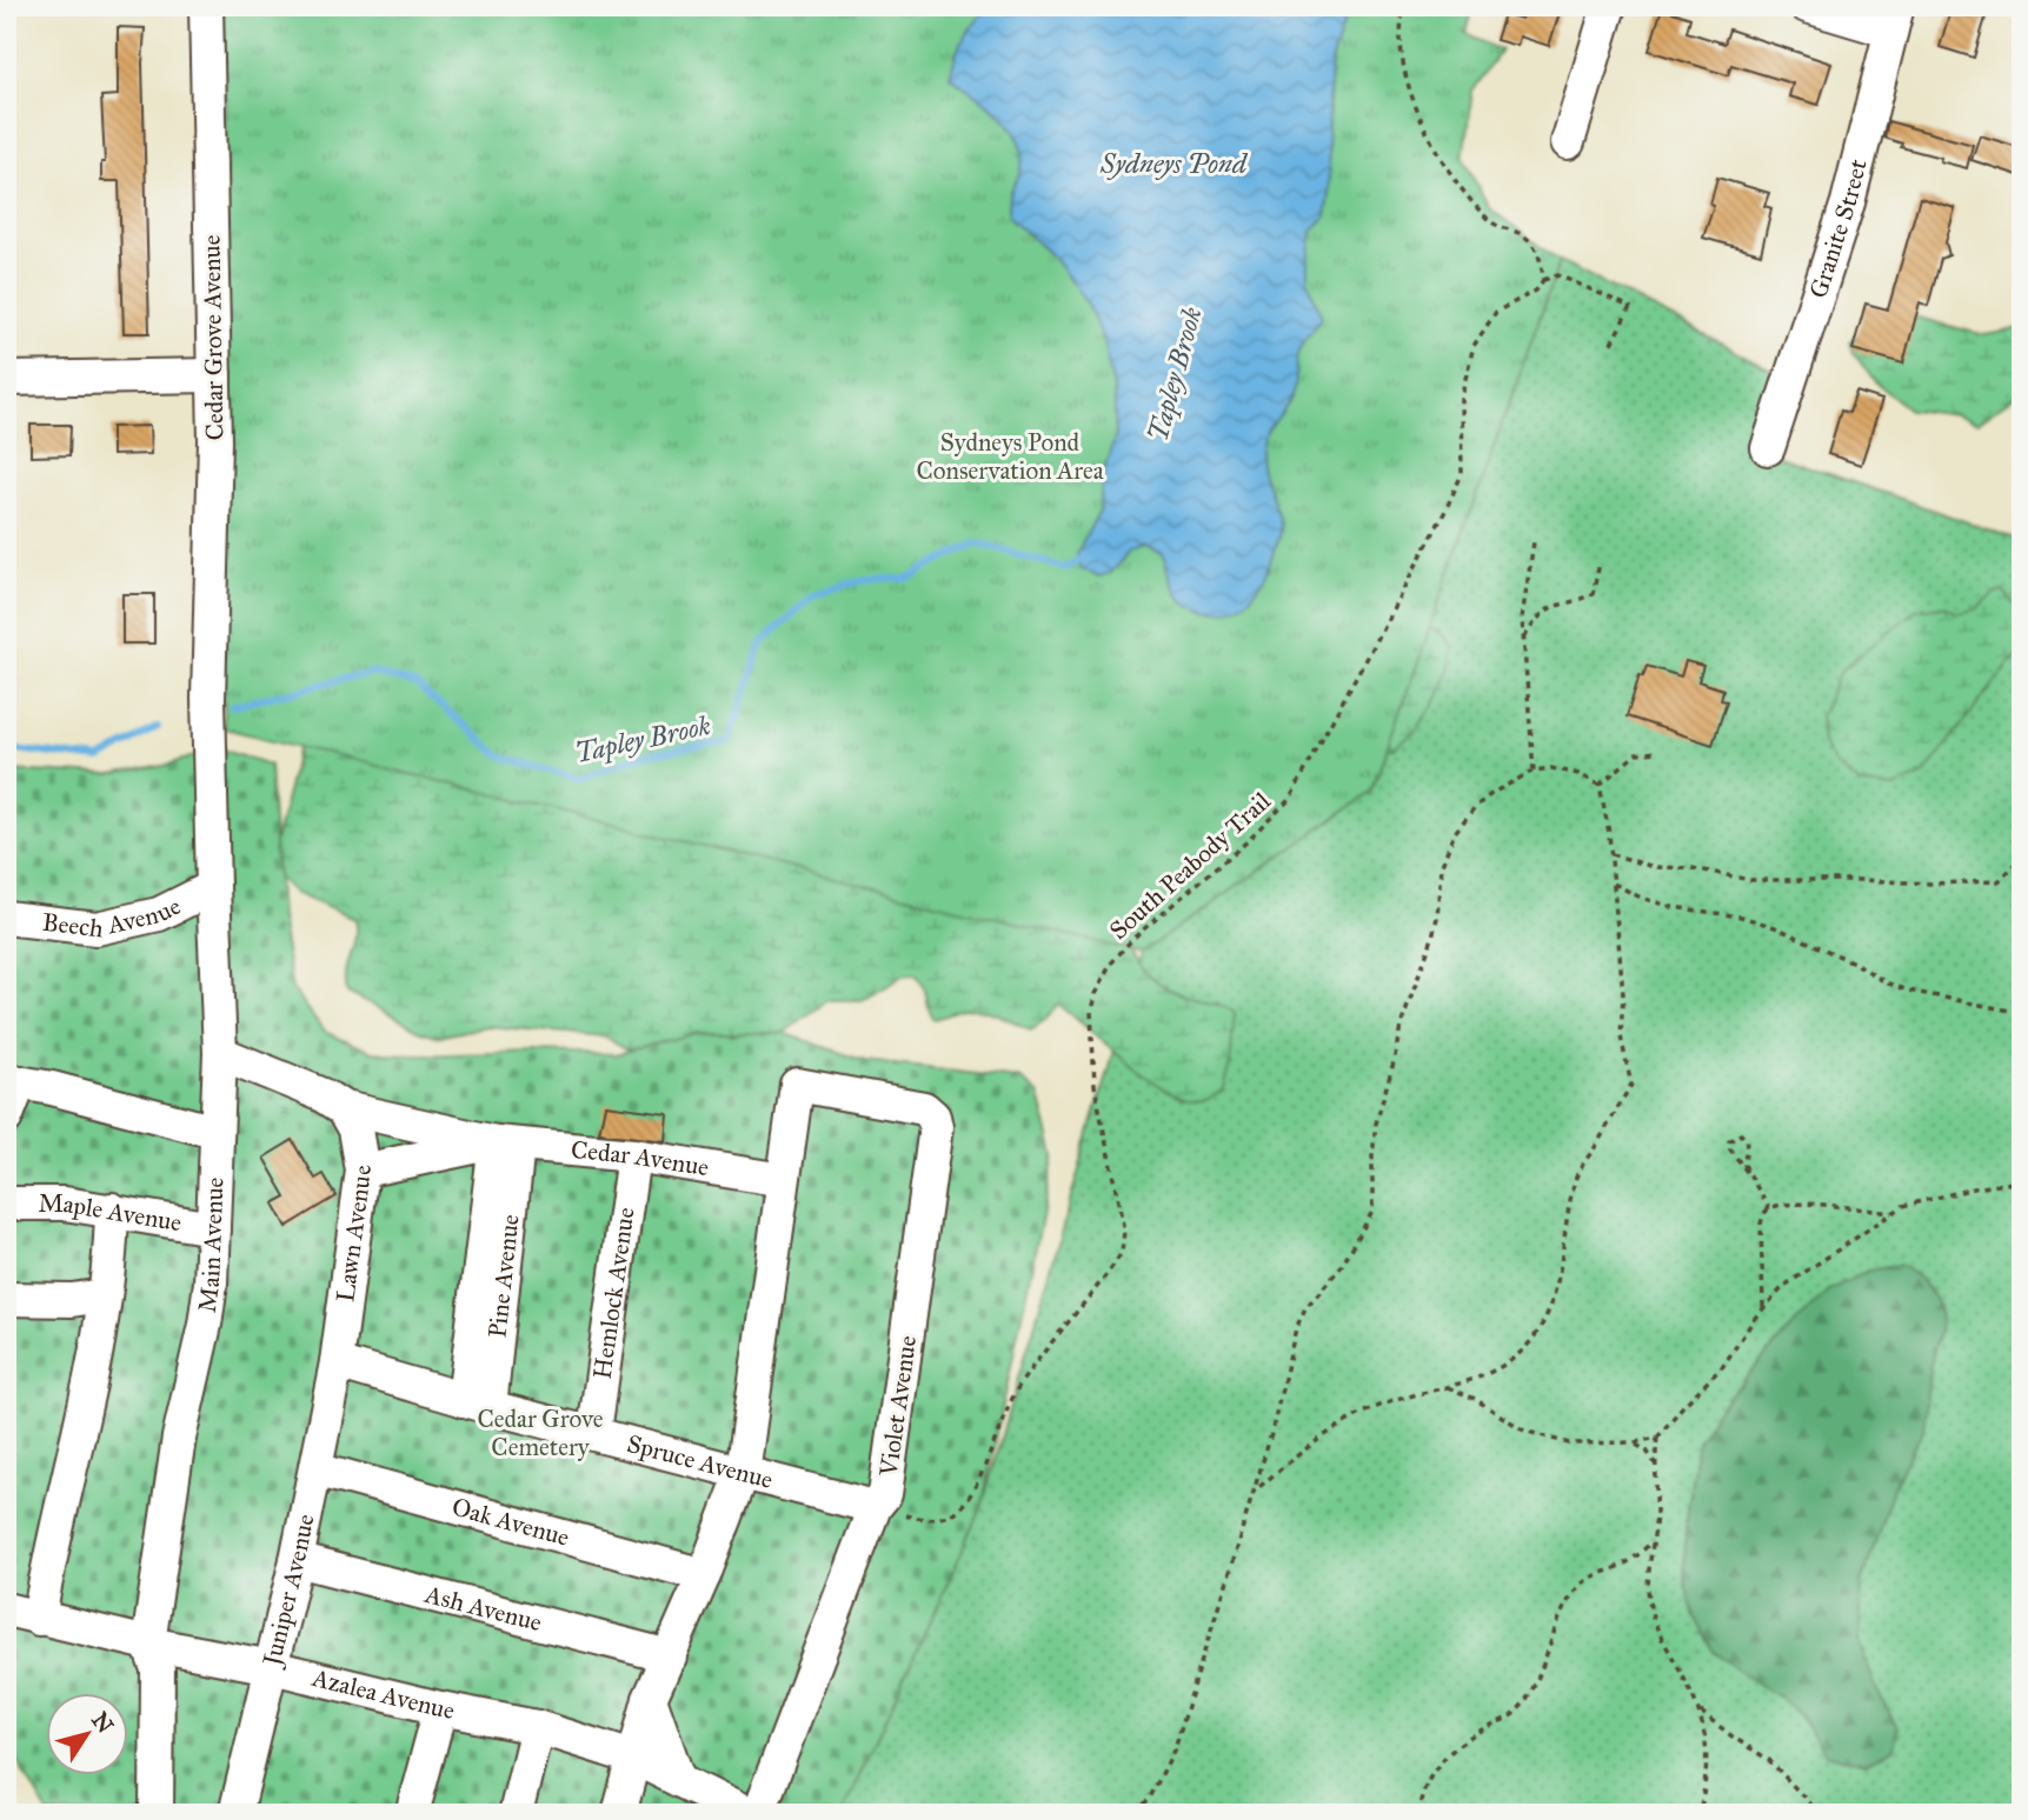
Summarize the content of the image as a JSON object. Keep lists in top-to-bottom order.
{
  "streets": {
    "street": [
      "Granite Street",
      "Cedar Grove Avenue",
      "Beech Avenue",
      "Cedar Avenue",
      "Maple Avenue",
      "Lawn Avenue",
      "Main Avenue",
      "Pine Avenue",
      "Hemlock Avenue",
      "Violet Avenue",
      "Spruce Avenue",
      "Oak Avenue",
      "Juniper Avenue",
      "Ash Avenue",
      "Azalea Avenue"
    ],
    "path": ["South Peabody Trail"]
  },
  "crossings": [
    ["Cedar Grove Avenue", "Main Avenue"],
    ["South Peabody Trail", "Violet Avenue"],
    ["South Peabody Trail", "Spruce Avenue"],
    ["Beech Avenue", "Main Avenue"],
    ["Cedar Avenue", "Lawn Avenue"],
    ["Cedar Avenue", "Main Avenue"],
    ["Cedar Avenue", "Pine Avenue"],
    ["Cedar Avenue", "Hemlock Avenue"],
    ["Cedar Avenue", "Violet Avenue"],
    ["Maple Avenue", "Main Avenue"],
    ["Lawn Avenue", "Spruce Avenue"],
    ["Lawn Avenue", "Juniper Avenue"],
    ["Main Avenue", "Azalea Avenue"],
    ["Pine Avenue", "Spruce Avenue"],
    ["Hemlock Avenue", "Spruce Avenue"],
    ["Violet Avenue", "Spruce Avenue"],
    ["Spruce Avenue", "Juniper Avenue"],
    ["Oak Avenue", "Juniper Avenue"],
    ["Juniper Avenue", "Ash Avenue"],
    ["Juniper Avenue", "Azalea Avenue"]
  ],
  "water": ["Sydneys Pond", "Tapley Brook"],
  "parks": ["Sydneys Pond Conservation Area", "Cedar Grove Cemetery"],
  "north": "top right"
}
